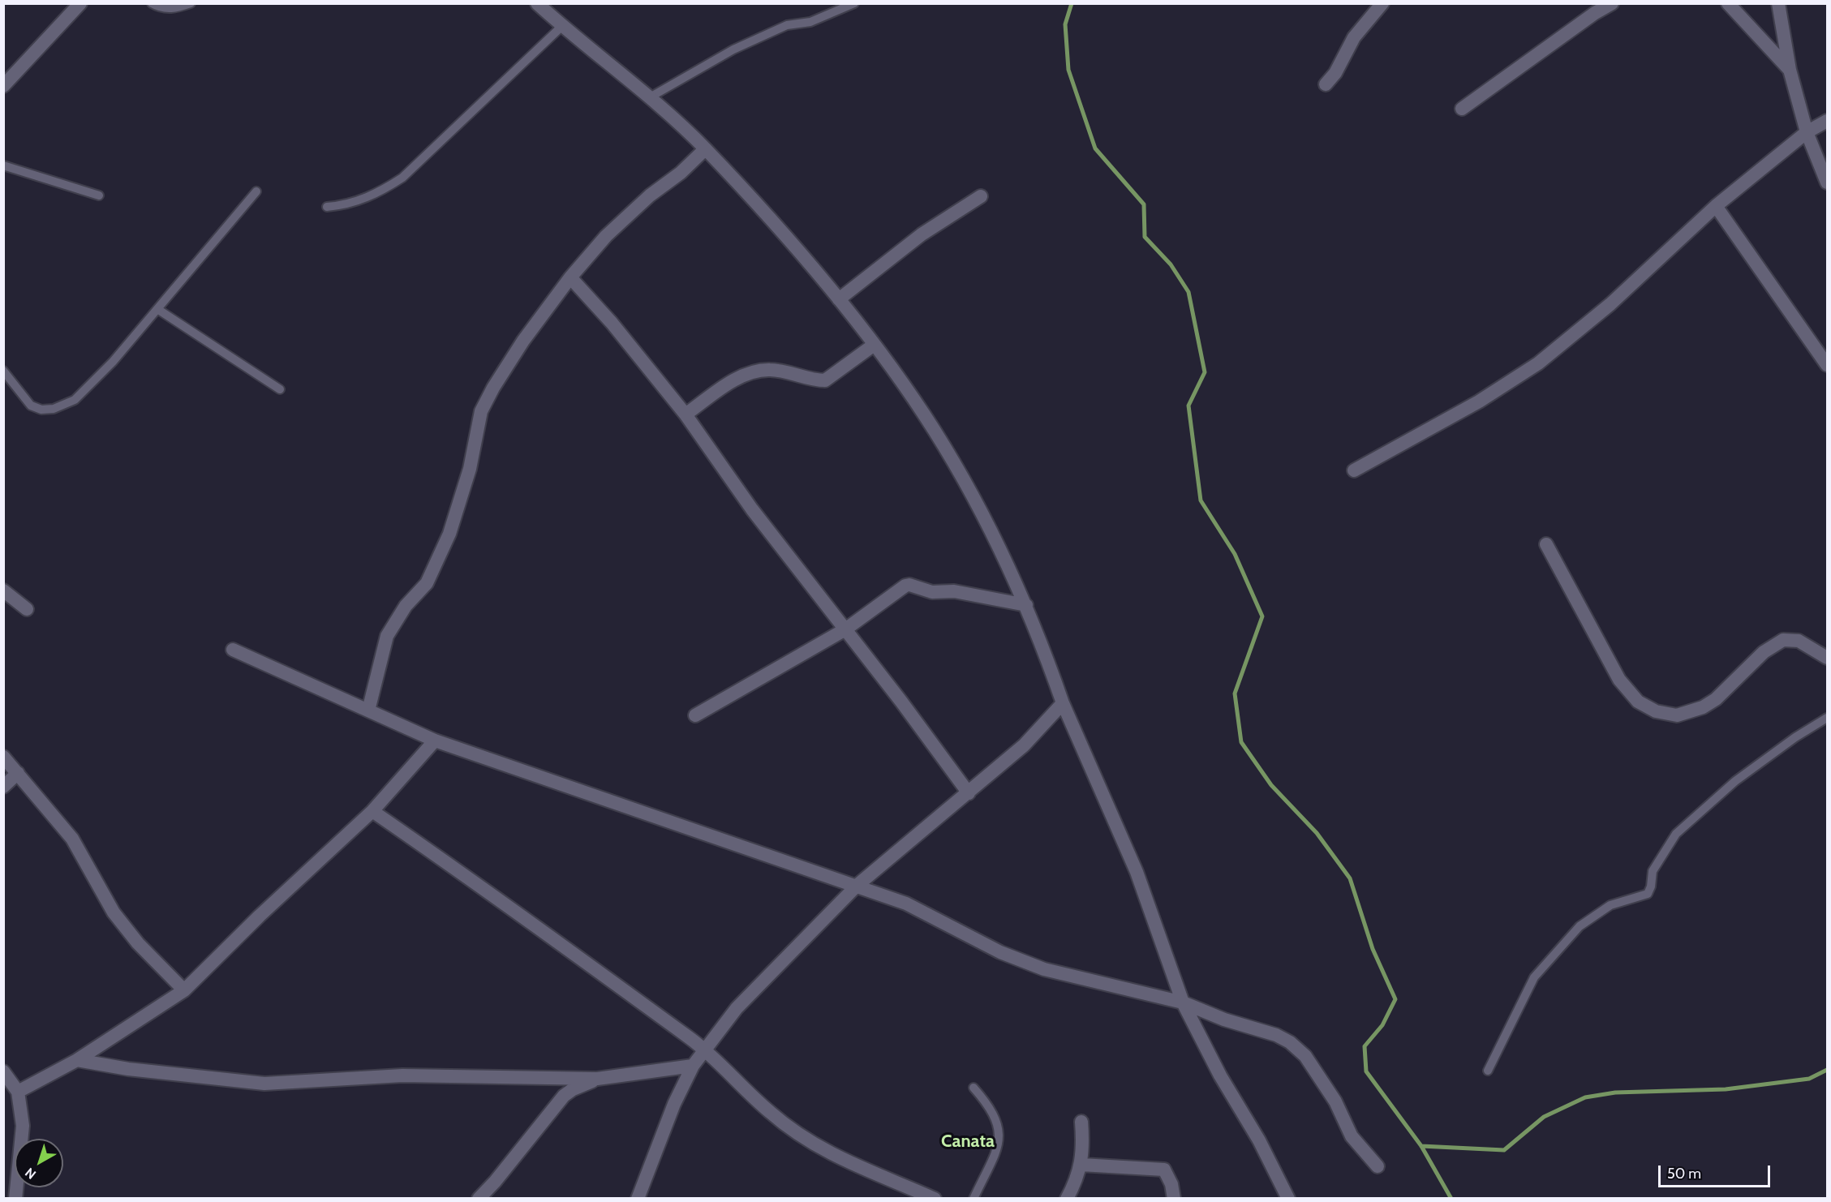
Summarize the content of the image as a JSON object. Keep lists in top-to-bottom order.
{
  "districts": ["Canata"],
  "scale_bar": "50 m",
  "north": "bottom left"
}
